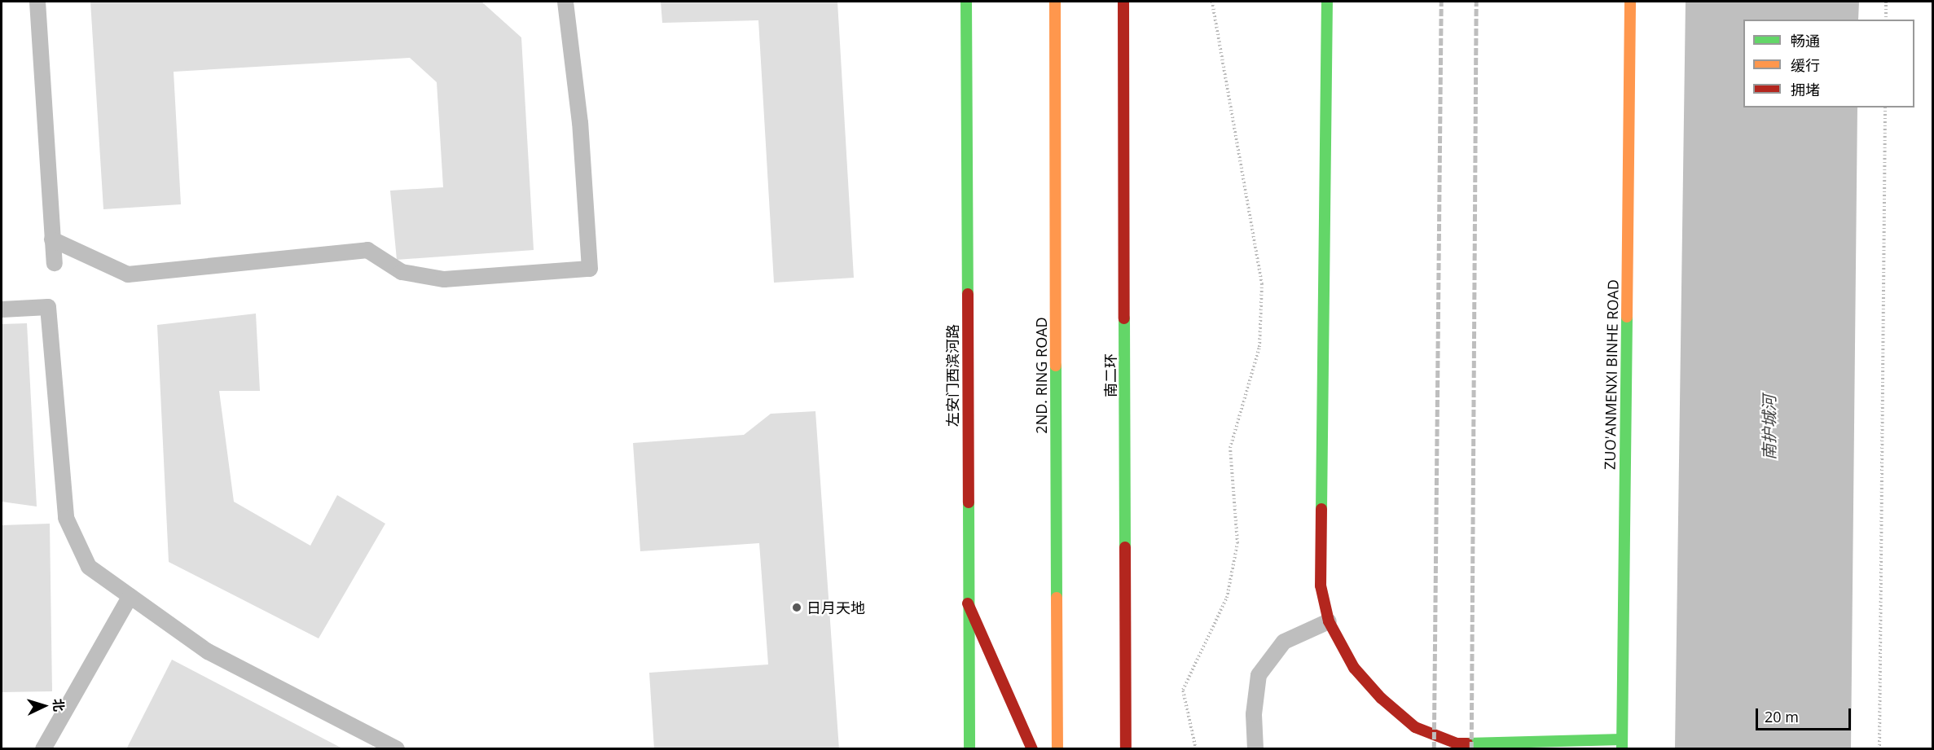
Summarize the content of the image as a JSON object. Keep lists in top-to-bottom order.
{
  "streets": {
    "main road": [
      "ZUO'ANMENXI BINHE ROAD",
      "左安门西滨河路",
      "2ND. RING ROAD",
      "南二环"
    ]
  },
  "water": ["南护城河"],
  "places": ["日月天地"],
  "legend": ["畅通", "缓行", "拥堵"],
  "scale_bar": "20 m",
  "north": "right"
}
